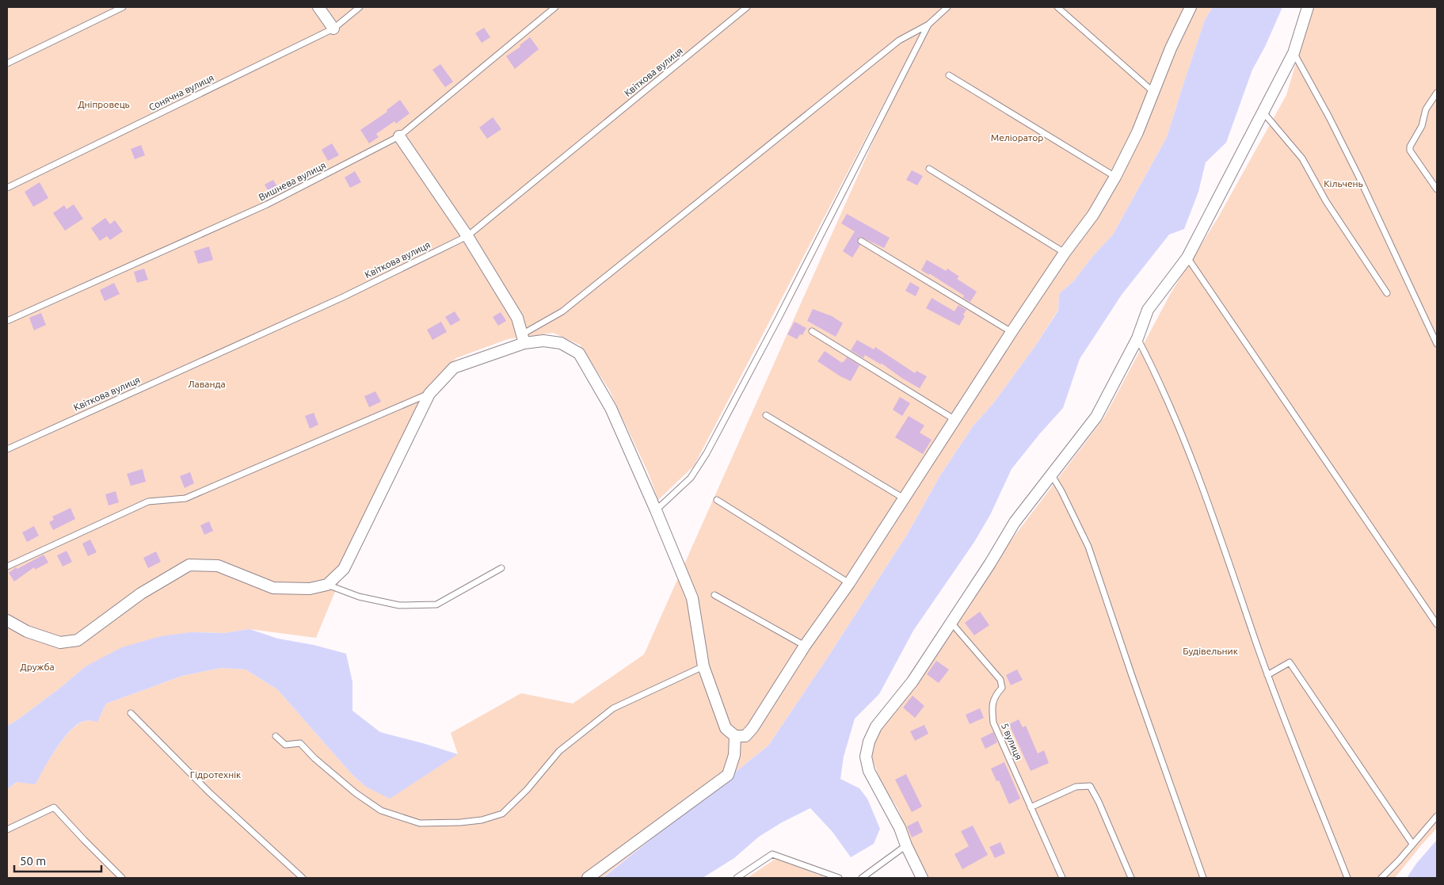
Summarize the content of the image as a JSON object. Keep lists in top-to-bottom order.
{
  "streets": {
    "lane": [
      "Квіткова вулиця",
      "Сонячна вулиця",
      "Вишнева вулиця",
      "5 вулиця"
    ]
  },
  "parks": [
    "Дніпровець",
    "Меліоратор",
    "Кільчень",
    "Лаванда",
    "Будівельник",
    "Дружба",
    "Гідротехнік"
  ],
  "scale_bar": "50 m"
}
